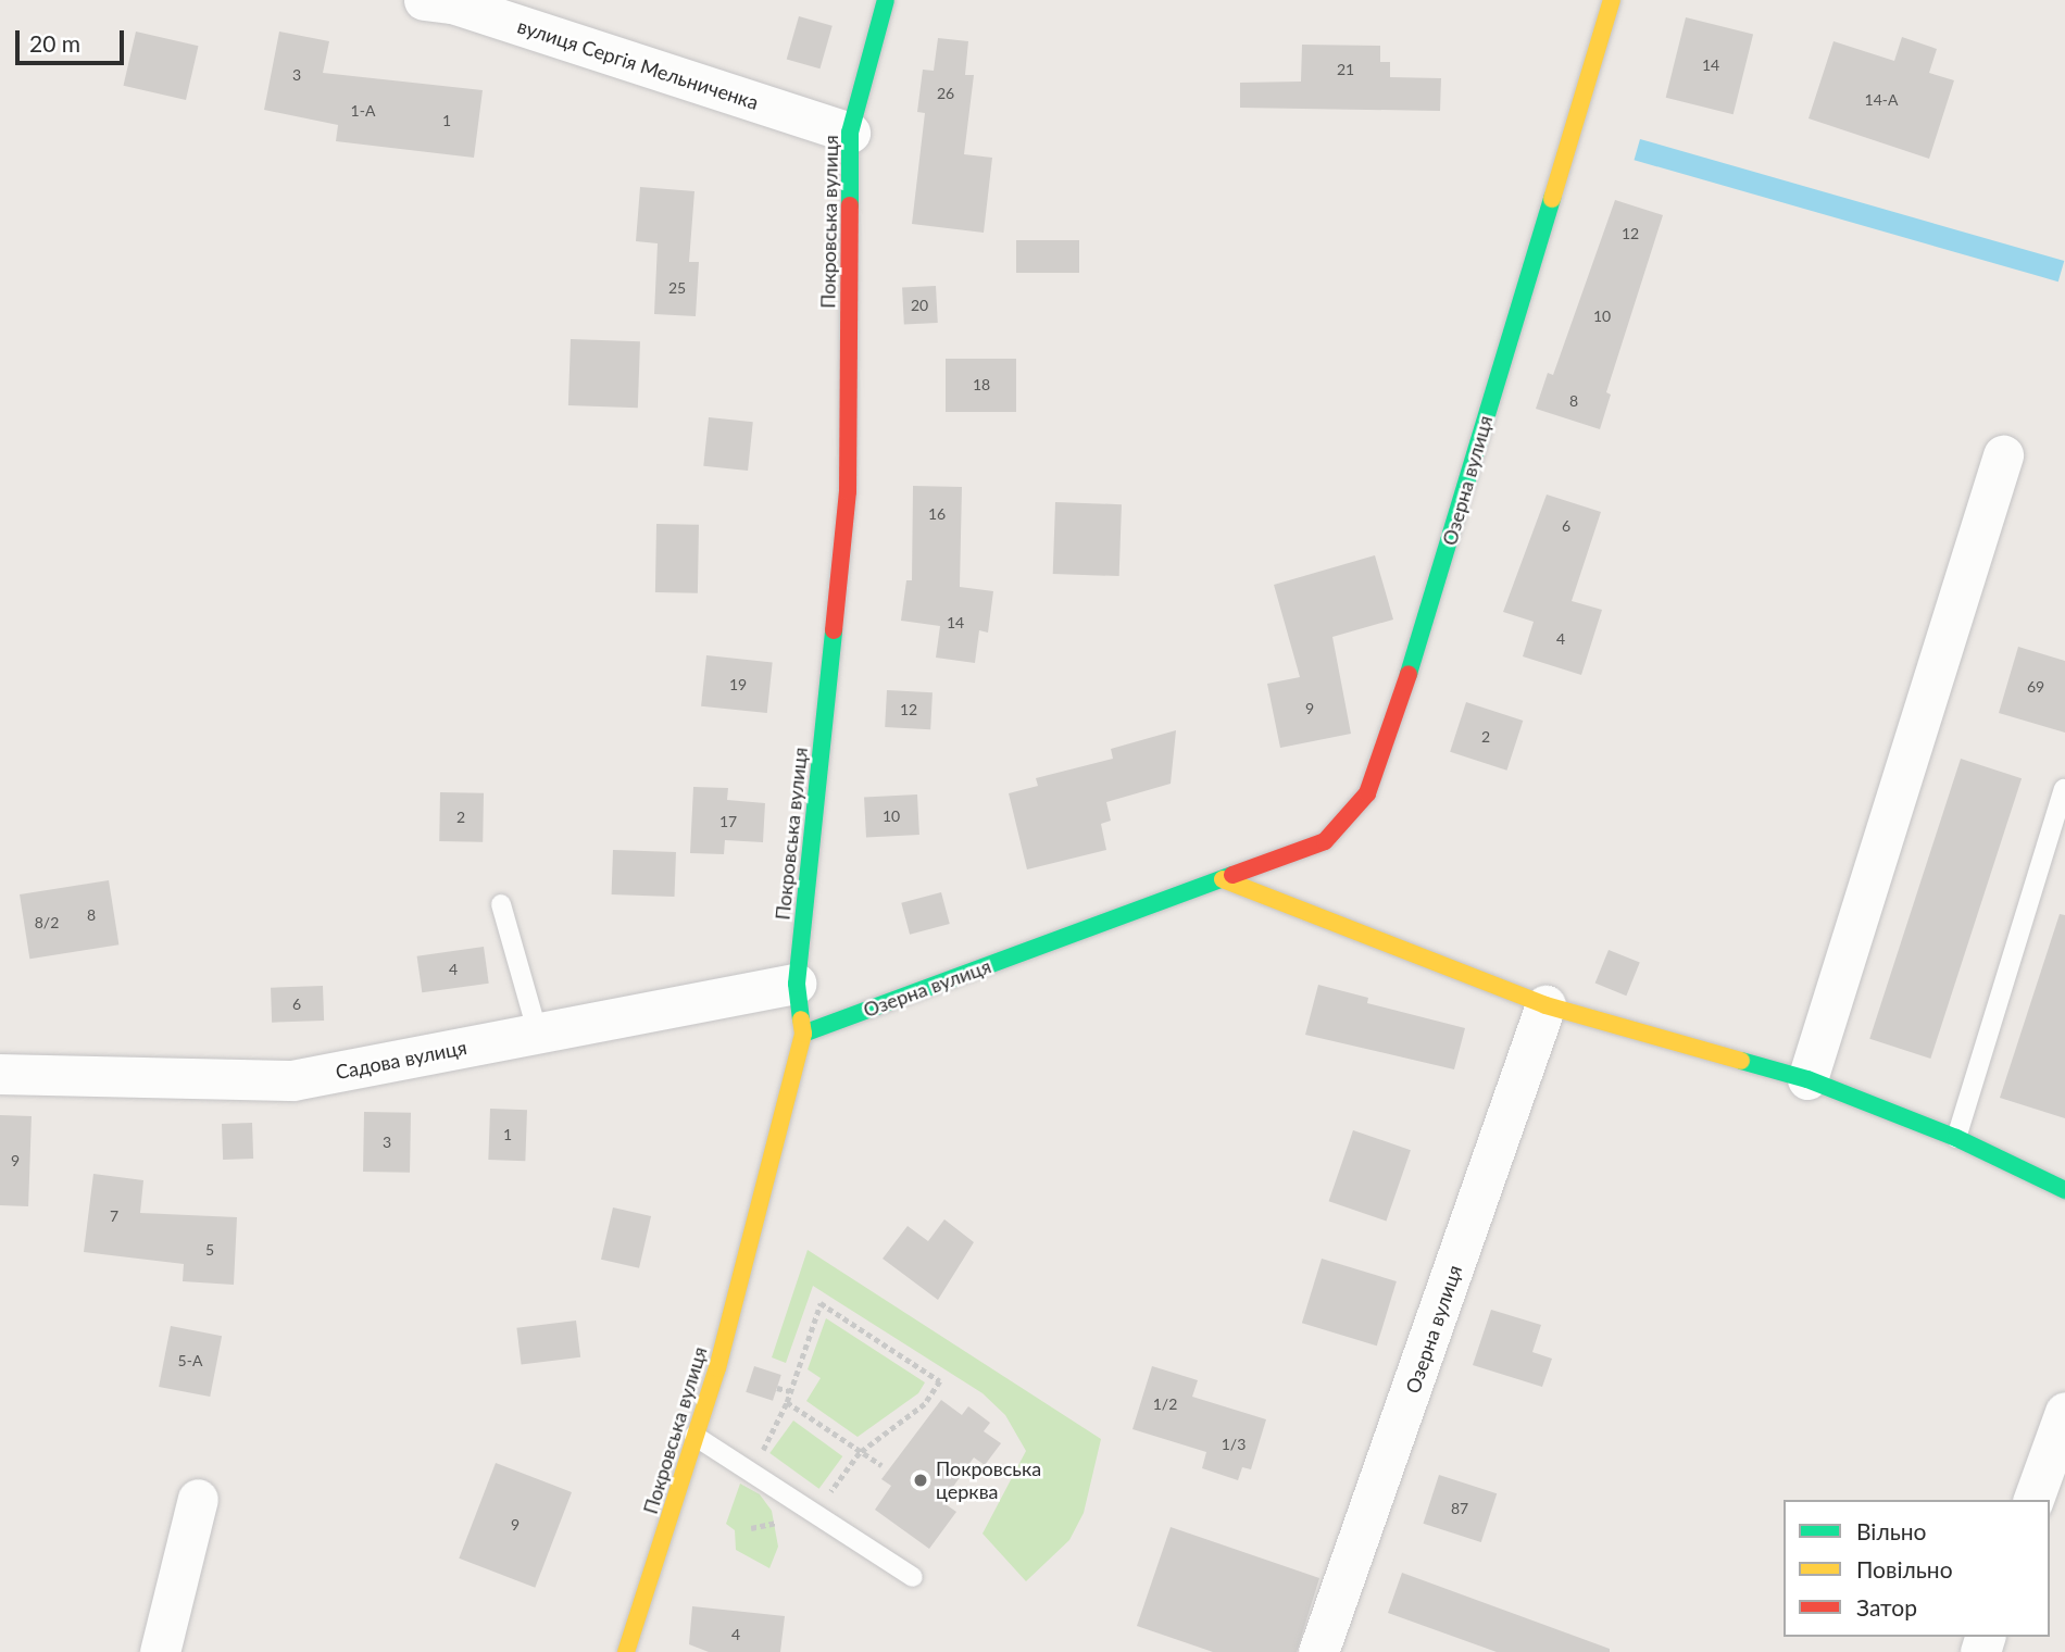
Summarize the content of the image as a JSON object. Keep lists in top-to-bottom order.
{
  "streets": {
    "street": [
      "вулиця Сергія Мельниченка",
      "Покровська вулиця",
      "Озерна вулиця",
      "Садова вулиця"
    ]
  },
  "crossings": [
    ["вулиця Сергія Мельниченка", "Покровська вулиця"],
    ["Покровська вулиця", "Озерна вулиця"],
    ["Покровська вулиця", "Садова вулиця"]
  ],
  "places": ["Покровська церква"],
  "house_numbers": [
    "14",
    "21",
    "3",
    "26",
    "14-А",
    "1-А",
    "1",
    "12",
    "25",
    "20",
    "10",
    "18",
    "8",
    "16",
    "6",
    "14",
    "4",
    "19",
    "69",
    "9",
    "12",
    "2",
    "10",
    "2",
    "17",
    "8",
    "8/2",
    "4",
    "6",
    "1",
    "3",
    "9",
    "7",
    "5",
    "5-А",
    "1/2",
    "1/3",
    "87",
    "9",
    "4"
  ],
  "legend": ["Вільно", "Повільно", "Затор"],
  "scale_bar": "20 m"
}
